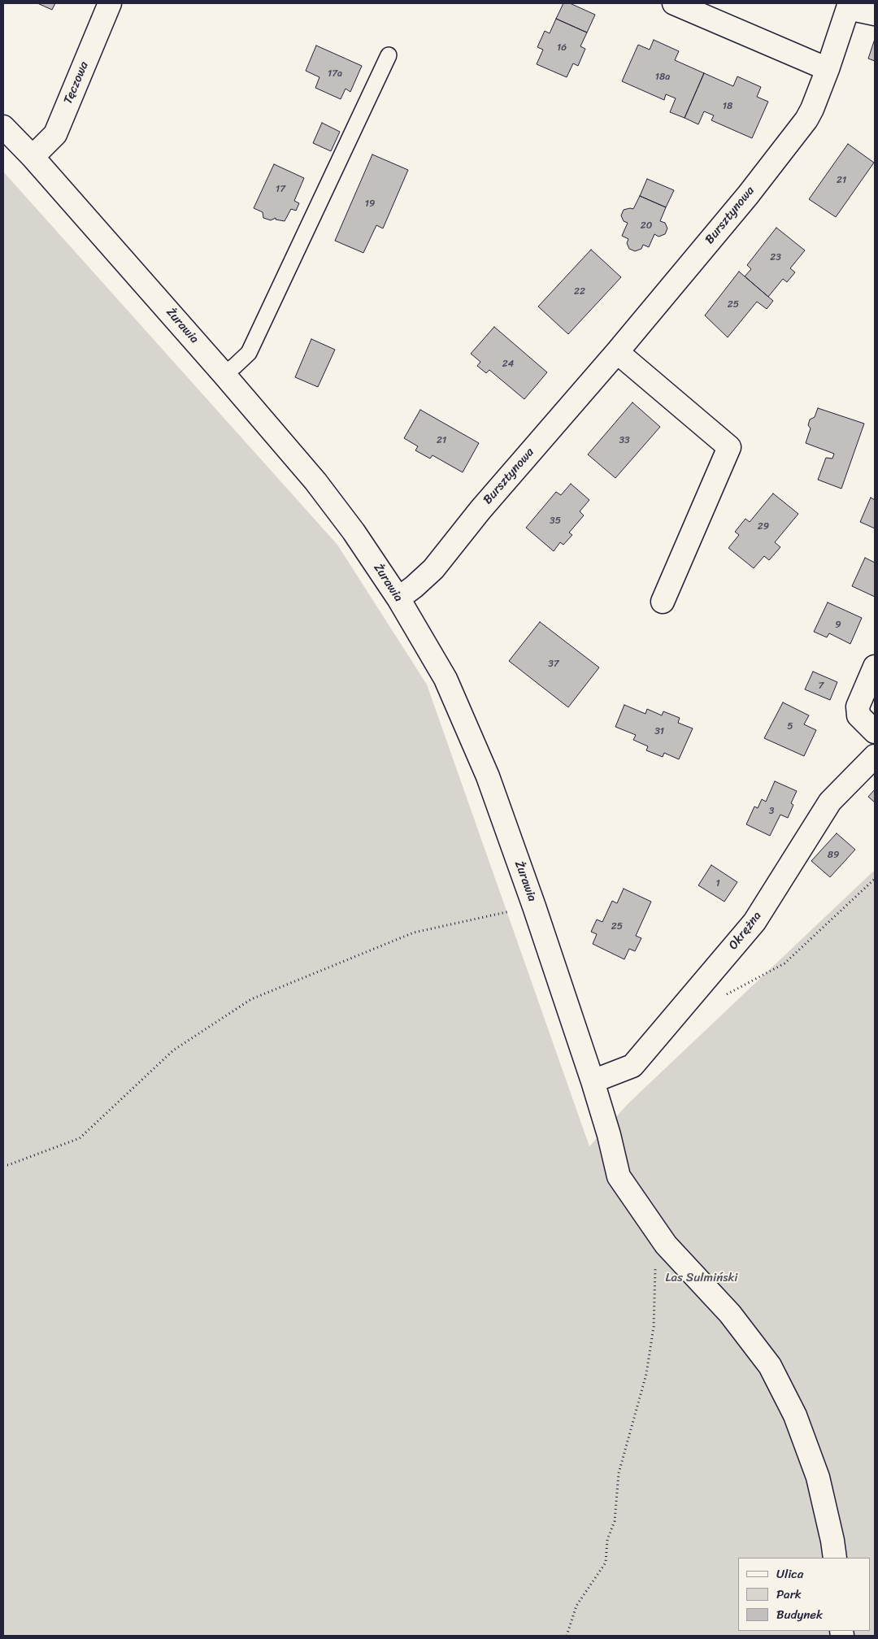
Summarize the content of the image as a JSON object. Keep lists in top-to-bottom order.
{
  "streets": {
    "street": [
      "Tęczowa",
      "Bursztynowa",
      "Żurawia",
      "Okrężna"
    ]
  },
  "crossings": [
    ["Tęczowa", "Żurawia"],
    ["Bursztynowa", "Żurawia"],
    ["Żurawia", "Okrężna"]
  ],
  "parks": ["Las Sulmiński"],
  "house_numbers": [
    "16",
    "17a",
    "18a",
    "18",
    "21",
    "17",
    "19",
    "20",
    "23",
    "22",
    "25",
    "24",
    "21",
    "33",
    "35",
    "29",
    "9",
    "37",
    "7",
    "5",
    "31",
    "3",
    "89",
    "1",
    "25"
  ],
  "legend": ["Ulica", "Park", "Budynek"]
}
